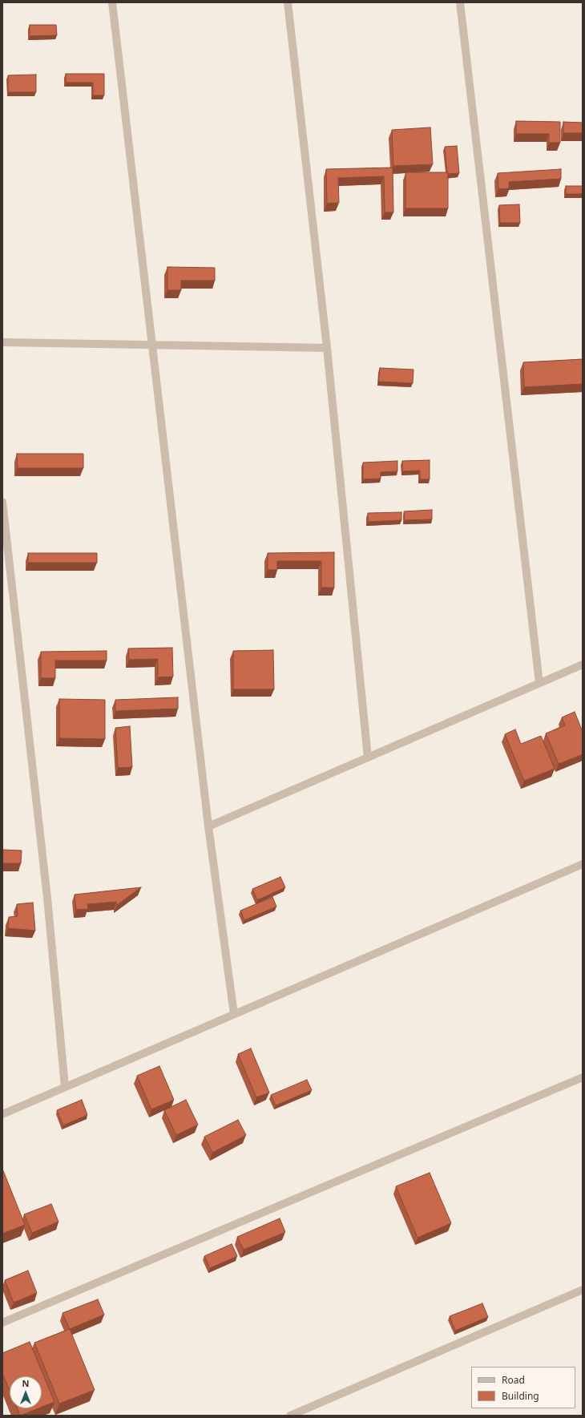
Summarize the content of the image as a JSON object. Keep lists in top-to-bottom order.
{
  "legend": ["Road", "Building"],
  "north": "top"
}
